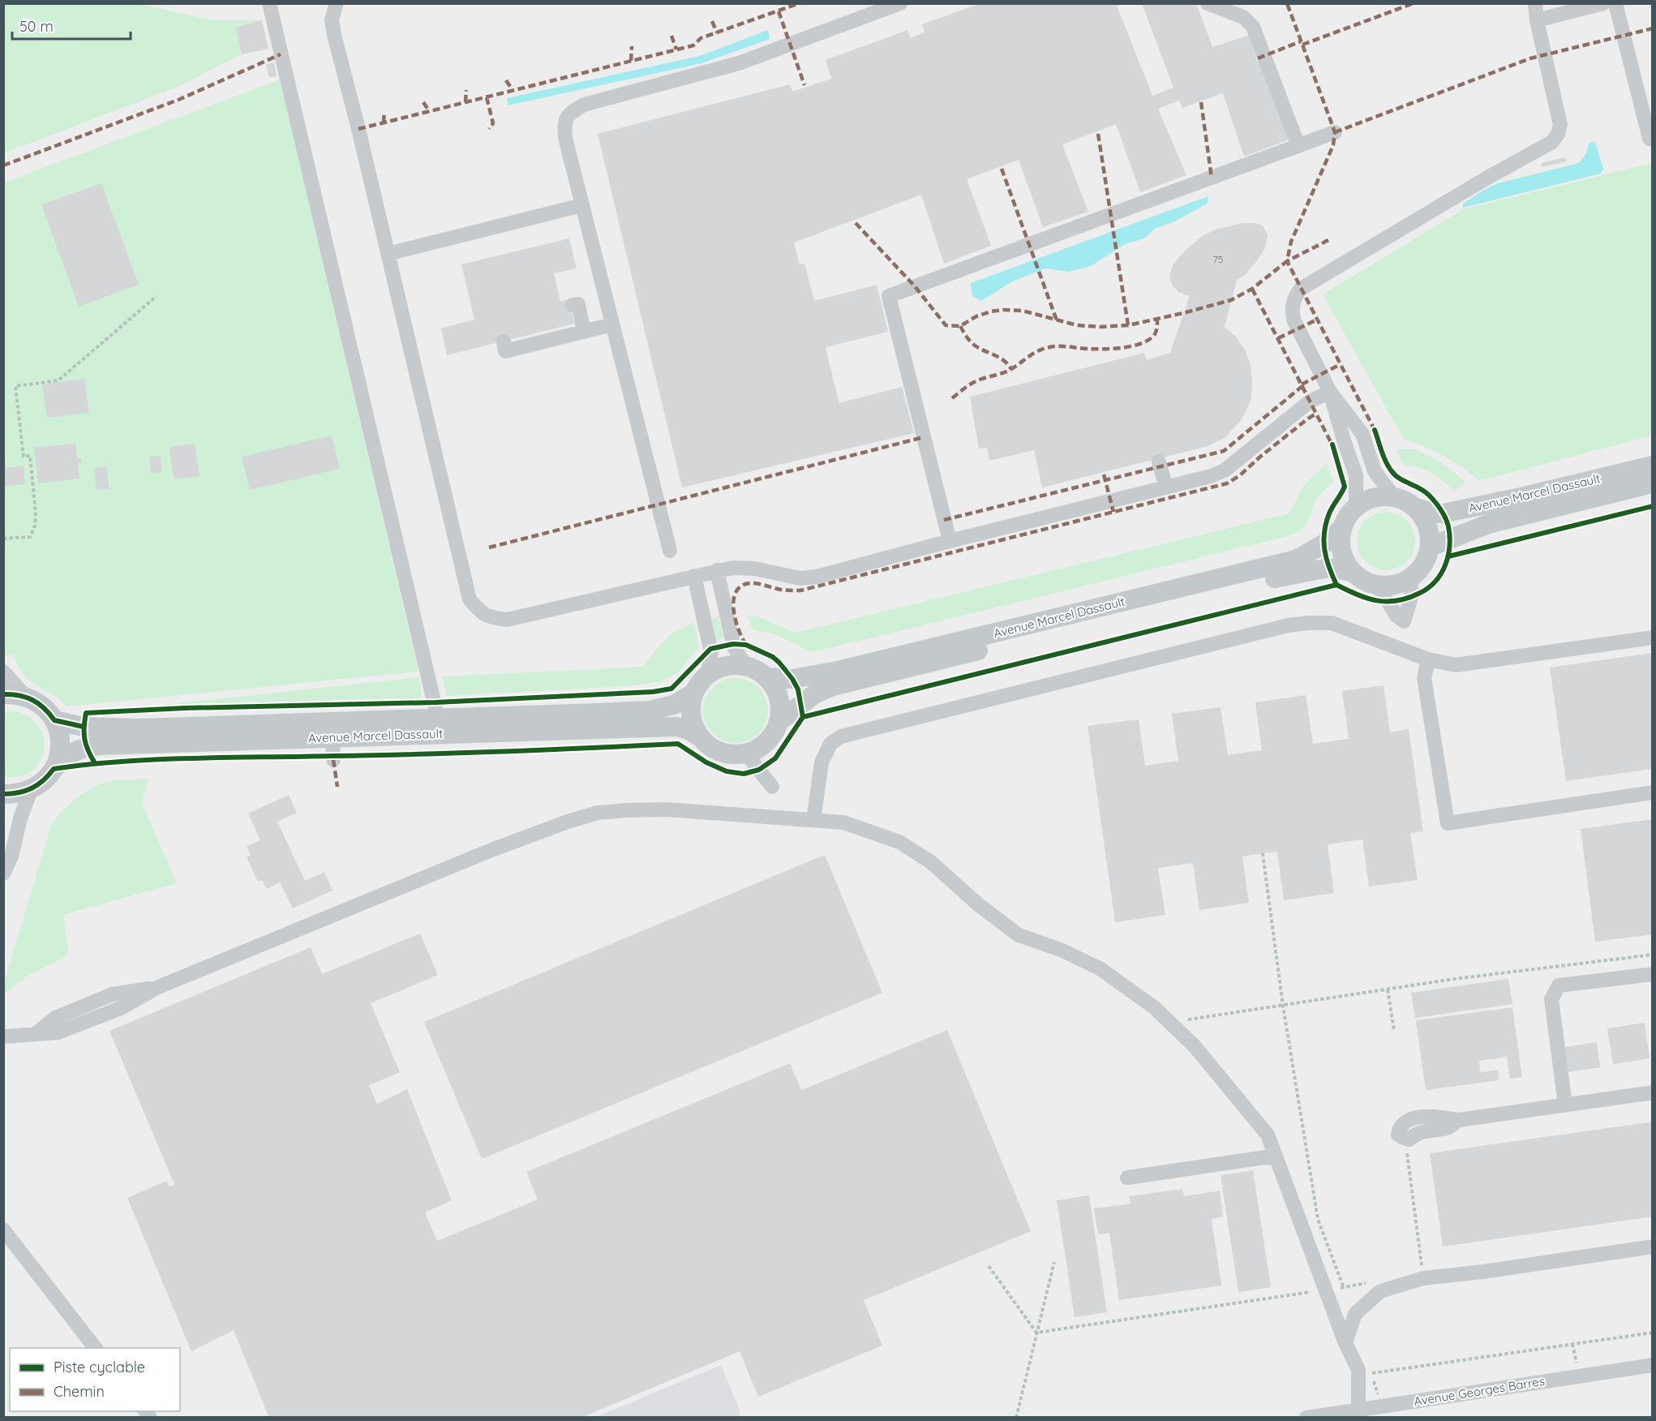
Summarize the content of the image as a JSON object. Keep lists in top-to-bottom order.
{
  "streets": {
    "main road": ["Avenue Marcel Dassault"],
    "street": ["Avenue Georges Barres"]
  },
  "house_numbers": ["75"],
  "legend": ["Piste cyclable", "Chemin"],
  "scale_bar": "50 m"
}
